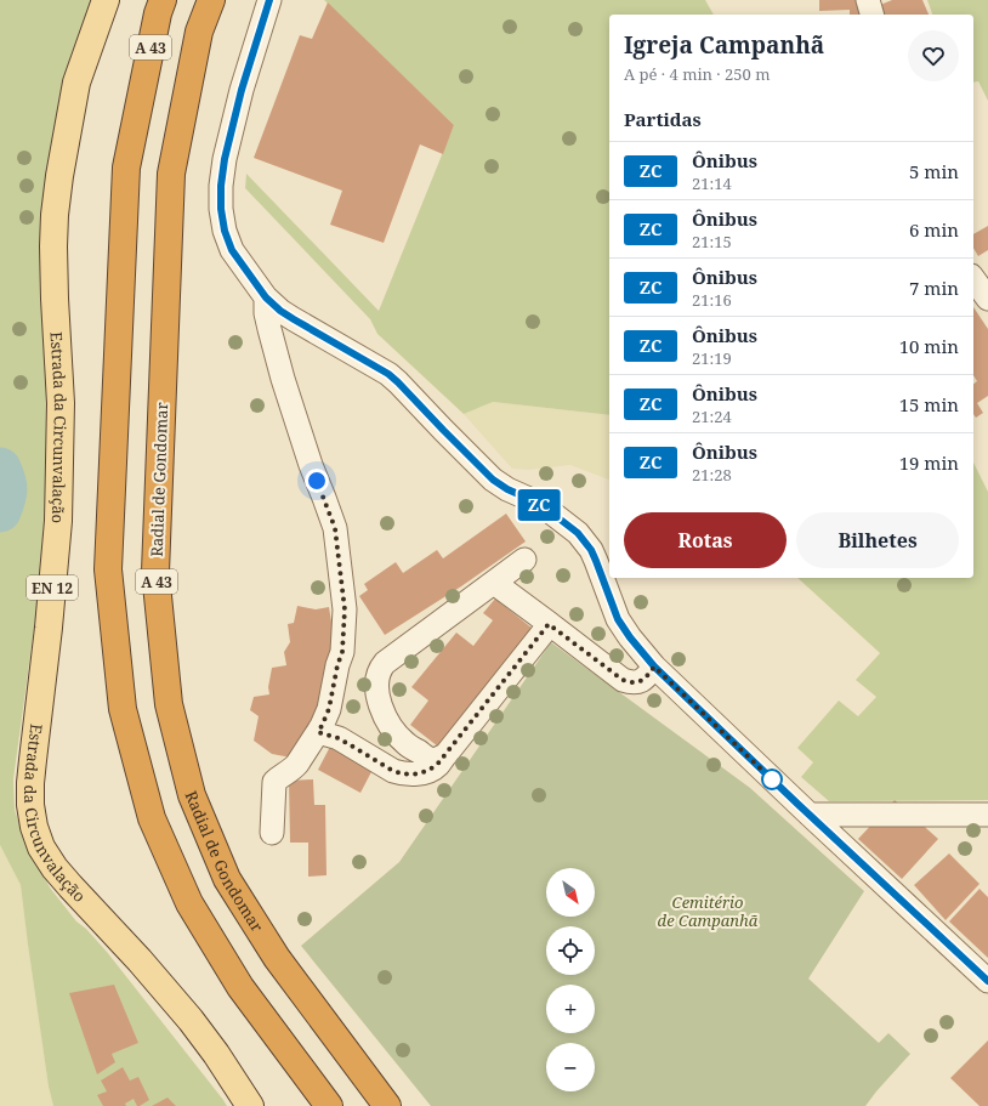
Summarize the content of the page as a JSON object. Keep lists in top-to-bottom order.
{
  "streets": {
    "highway": ["A 43", "Radial de Gondomar"],
    "main road": ["Estrada da Circunvalação", "EN 12"]
  },
  "parks": ["Cemitério de Campanhã"],
  "lines": ["bus line ZC"],
  "north": "bottom right",
  "page": {
    "on_map": "ZC",
    "heading": [
      ["Igreja Campanhã", "A pé · 4 min · 250 m"],
      "Partidas"
    ],
    "list": [
      {
        "mark": "ZC",
        "name": "Ônibus",
        "note": "21:14",
        "value": "5 min"
      },
      {
        "mark": "ZC",
        "name": "Ônibus",
        "note": "21:15",
        "value": "6 min"
      },
      {
        "mark": "ZC",
        "name": "Ônibus",
        "note": "21:16",
        "value": "7 min"
      },
      {
        "mark": "ZC",
        "name": "Ônibus",
        "note": "21:19",
        "value": "10 min"
      },
      {
        "mark": "ZC",
        "name": "Ônibus",
        "note": "21:24",
        "value": "15 min"
      },
      {
        "mark": "ZC",
        "name": "Ônibus",
        "note": "21:28",
        "value": "19 min"
      }
    ],
    "buttons": ["Rotas", "Bilhetes"],
    "map_buttons": ["+", "−"]
  }
}
